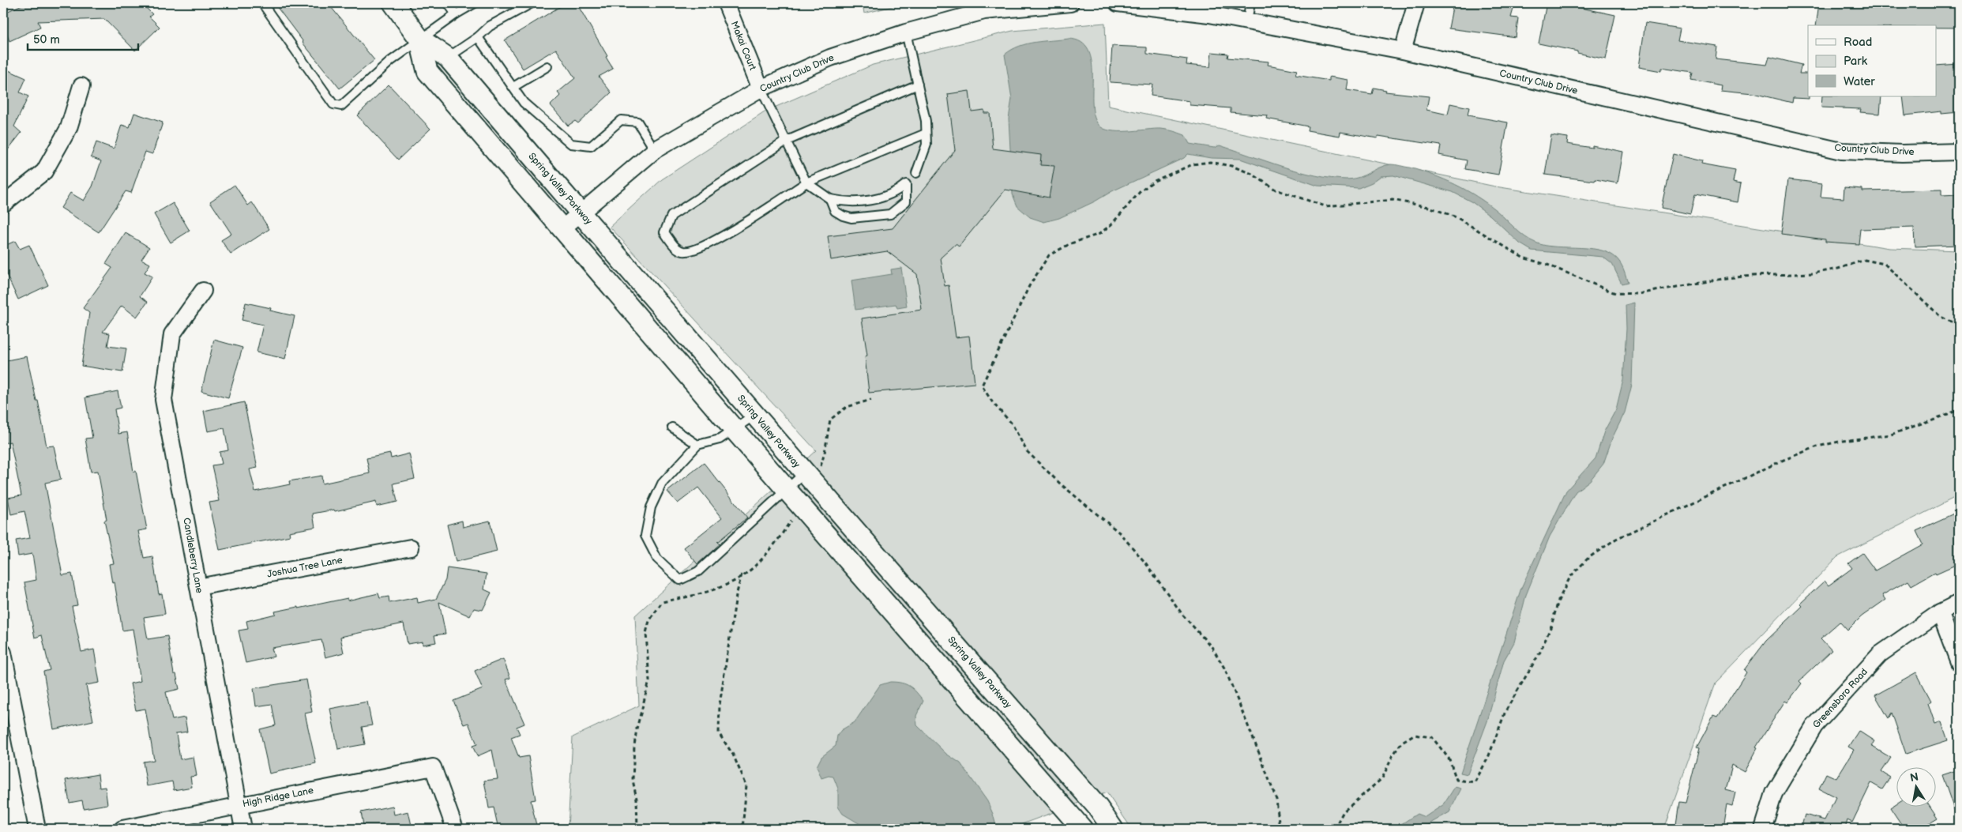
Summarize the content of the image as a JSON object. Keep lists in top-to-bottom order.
{
  "streets": {
    "street": [
      "Makai Court",
      "Country Club Drive",
      "Spring Valley Parkway",
      "Candleberry Lane",
      "Joshua Tree Lane",
      "Greensboro Road",
      "High Ridge Lane"
    ]
  },
  "crossings": [
    ["Makai Court", "Country Club Drive"],
    ["Country Club Drive", "Spring Valley Parkway"],
    ["Candleberry Lane", "Joshua Tree Lane"],
    ["Candleberry Lane", "High Ridge Lane"]
  ],
  "legend": ["Road", "Park", "Water"],
  "scale_bar": "50 m",
  "north": "top"
}
